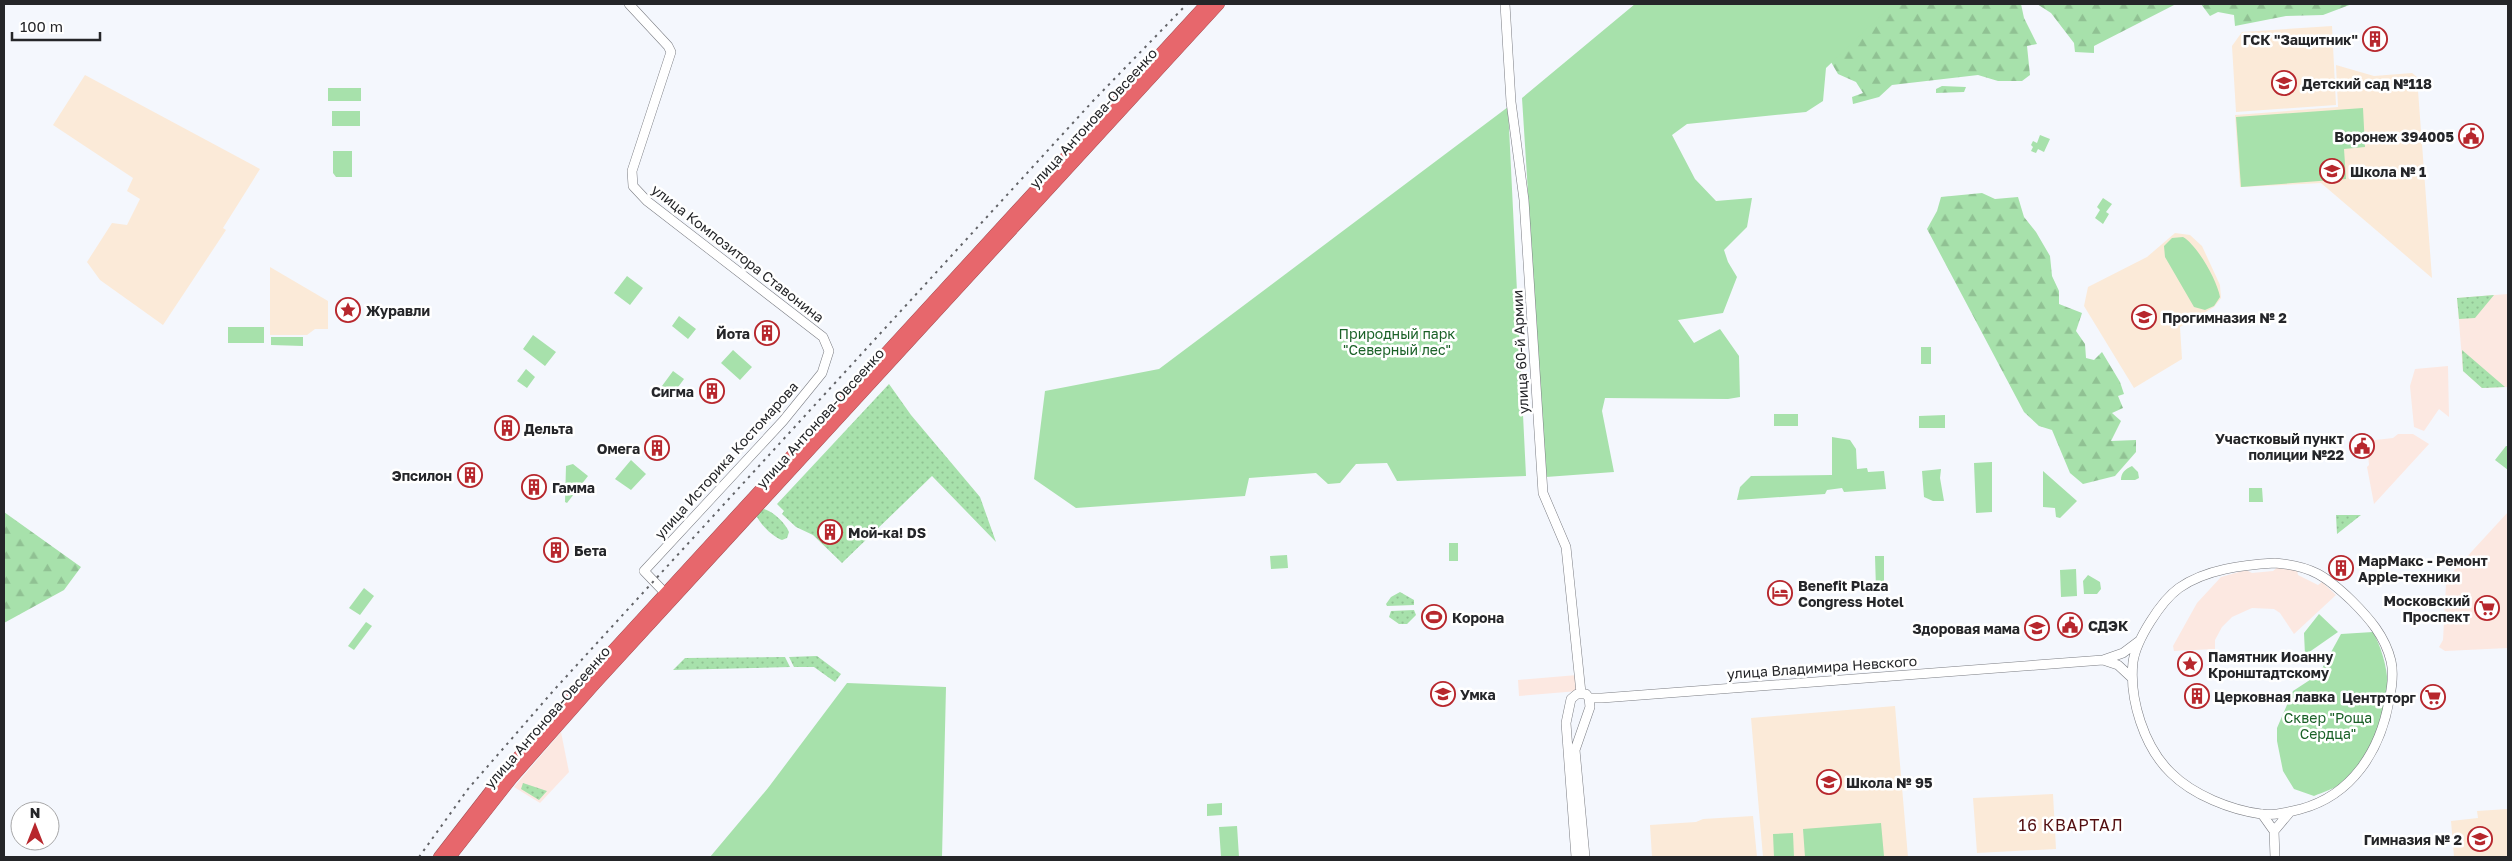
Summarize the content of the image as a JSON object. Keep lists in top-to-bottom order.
{
  "streets": {
    "highway": ["улица Антонова-Овсеенко"],
    "street": [
      "улица Композитора Ставонина",
      "улица 60-й Армии",
      "улица Историка Костомарова",
      "улица Владимира Невского"
    ]
  },
  "crossings": [
    ["улица Антонова-Овсеенко", "улица Историка Костомарова"],
    ["улица Композитора Ставонина", "улица Историка Костомарова"],
    ["улица 60-й Армии", "улица Владимира Невского"]
  ],
  "districts": ["16 КВАРТАЛ"],
  "parks": ["Природный парк \"Северный лес\"", "Сквер \"Роща Сердца\""],
  "places": {
    "building": [
      "ГСК \"Защитник\"",
      "Йота",
      "Сигма",
      "Дельта",
      "Омега",
      "Эпсилон",
      "Гамма",
      "Мой-ка! DS",
      "Бета",
      "МарМакс - Ремонт Apple-техники",
      "Церковная лавка"
    ],
    "school or university": [
      "Детский сад №118",
      "Школа № 1",
      "Прогимназия № 2",
      "Здоровая мама",
      "Умка",
      "Школа № 95",
      "Гимназия № 2"
    ],
    "public building": ["Воронеж 394005", "Участковый пункт полиции №22", "СДЭК"],
    "place": ["Журавли", "Памятник Иоанну Кронштадтскому"],
    "hotel": ["Benefit Plaza Congress Hotel"],
    "supermarket": ["Московский Проспект", "Центрторг"],
    "sports": ["Корона"]
  },
  "scale_bar": "100 m",
  "north": "top"
}
